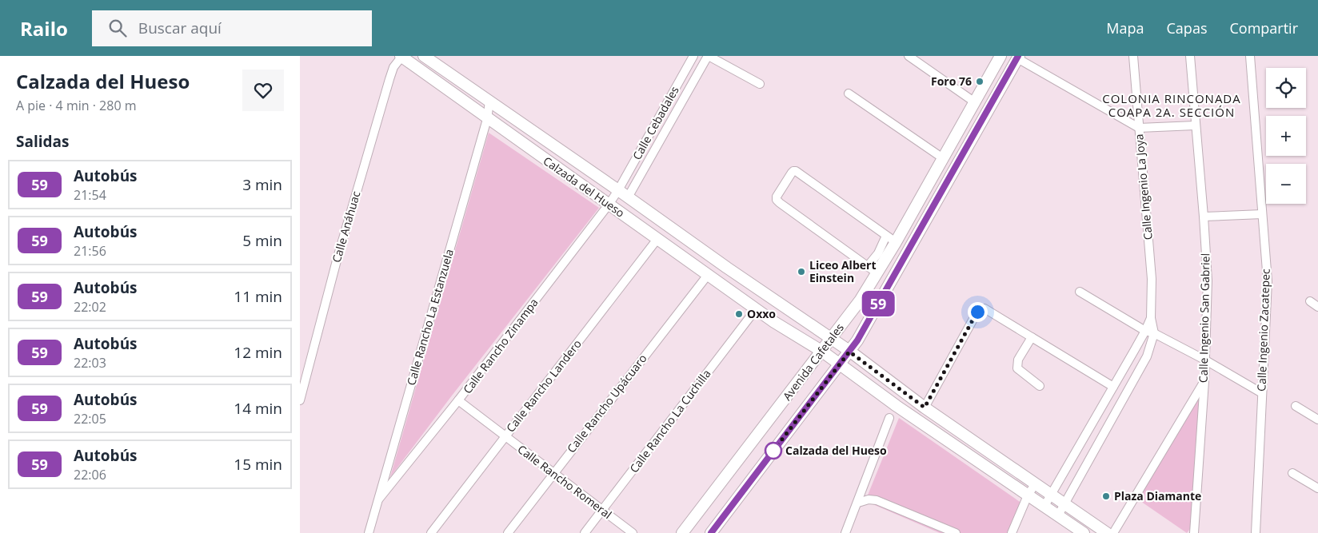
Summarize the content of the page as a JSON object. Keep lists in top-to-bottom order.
{
  "streets": {
    "main road": ["Calzada del Hueso", "Avenida Cafetales"],
    "street": [
      "Calle Cebadales",
      "Calle Ingenio La Joya",
      "Calle Anáhuac",
      "Calle Rancho La Estanzuela",
      "Calle Ingenio San Gabriel",
      "Calle Ingenio Zacatepec",
      "Calle Rancho Zinampa",
      "Calle Rancho Landero",
      "Calle Rancho Upácuaro",
      "Calle Rancho La Cuchilla",
      "Calle Rancho Romeral"
    ]
  },
  "crossings": [
    ["Calle Cebadales", "Calzada del Hueso"],
    ["Calle Cebadales", "Calle Rancho Zinampa"],
    ["Calzada del Hueso", "Calle Ingenio La Joya"],
    ["Calzada del Hueso", "Calle Anáhuac"],
    ["Calzada del Hueso", "Calle Rancho La Estanzuela"],
    ["Calzada del Hueso", "Calle Rancho Zinampa"],
    ["Calzada del Hueso", "Avenida Cafetales"],
    ["Calzada del Hueso", "Calle Rancho Landero"],
    ["Calzada del Hueso", "Calle Rancho Upácuaro"],
    ["Calzada del Hueso", "Calle Rancho La Cuchilla"],
    ["Calle Rancho La Estanzuela", "Calle Rancho Zinampa"],
    ["Calle Rancho Zinampa", "Calle Rancho Romeral"],
    ["Calle Rancho Landero", "Calle Rancho Romeral"],
    ["Calle Rancho Upácuaro", "Calle Rancho Romeral"],
    ["Calle Rancho La Cuchilla", "Calle Rancho Romeral"]
  ],
  "districts": ["COLONIA RINCONADA COAPA 2A. SECCIÓN"],
  "places": [
    "Foro 76",
    "Liceo Albert Einstein",
    "Oxxo",
    "Calzada del Hueso",
    "Plaza Diamante"
  ],
  "lines": ["bus line 59"],
  "page": {
    "header": "Railo",
    "search": "Buscar aquí",
    "nav": ["Mapa", "Capas", "Compartir"],
    "heading": [
      ["Calzada del Hueso", "A pie · 4 min · 280 m"],
      "Salidas"
    ],
    "on_map": "59",
    "map_buttons": ["+", "−"],
    "list": [
      {
        "mark": "59",
        "name": "Autobús",
        "note": "21:54",
        "value": "3 min"
      },
      {
        "mark": "59",
        "name": "Autobús",
        "note": "21:56",
        "value": "5 min"
      },
      {
        "mark": "59",
        "name": "Autobús",
        "note": "22:02",
        "value": "11 min"
      },
      {
        "mark": "59",
        "name": "Autobús",
        "note": "22:03",
        "value": "12 min"
      },
      {
        "mark": "59",
        "name": "Autobús",
        "note": "22:05",
        "value": "14 min"
      },
      {
        "mark": "59",
        "name": "Autobús",
        "note": "22:06",
        "value": "15 min"
      }
    ]
  }
}
